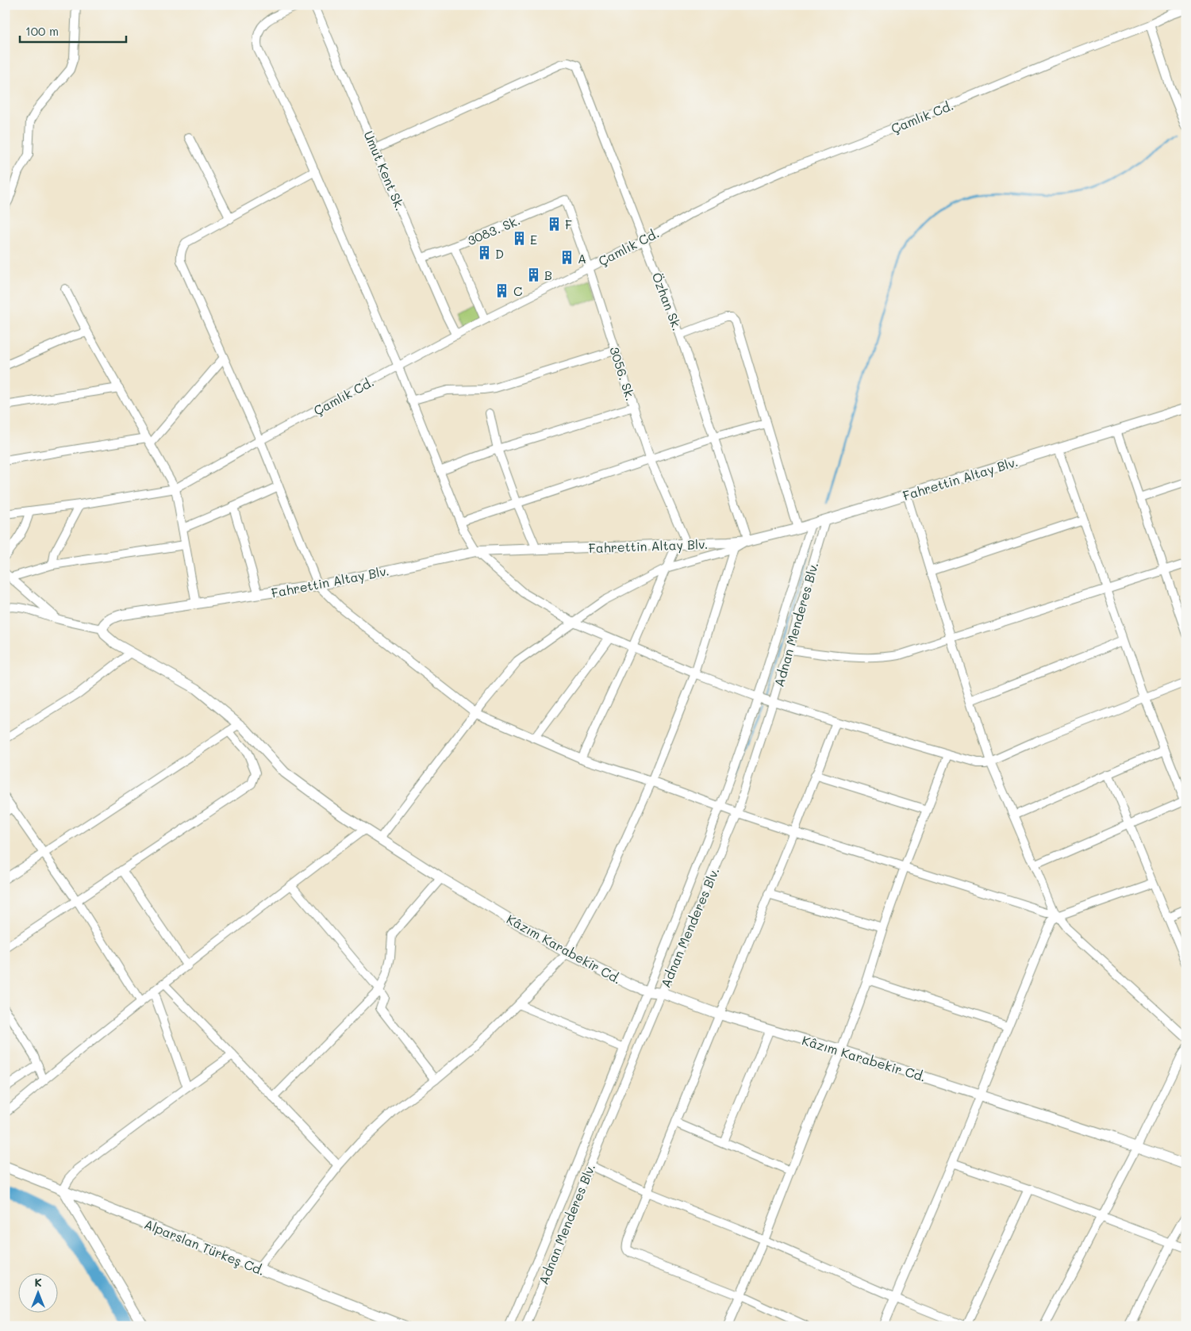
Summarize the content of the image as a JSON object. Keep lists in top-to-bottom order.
{
  "streets": {
    "street": [
      "Çamlık Cd.",
      "Umut Kent Sk.",
      "3083. Sk.",
      "Özhan Sk.",
      "3056. Sk.",
      "Fahrettin Altay Blv.",
      "Adnan Menderes Blv.",
      "Kâzım Karabekir Cd.",
      "Alparslan Türkeş Cd."
    ]
  },
  "crossings": [
    ["Çamlık Cd.", "Umut Kent Sk."],
    ["Çamlık Cd.", "Özhan Sk."],
    ["Çamlık Cd.", "3056. Sk."],
    ["Umut Kent Sk.", "3083. Sk."],
    ["Umut Kent Sk.", "Özhan Sk."],
    ["3083. Sk.", "3056. Sk."],
    ["Özhan Sk.", "Fahrettin Altay Blv."],
    ["3056. Sk.", "Fahrettin Altay Blv."],
    ["Fahrettin Altay Blv.", "Adnan Menderes Blv."],
    ["Fahrettin Altay Blv.", "Kâzım Karabekir Cd."],
    ["Adnan Menderes Blv.", "Kâzım Karabekir Cd."]
  ],
  "places": {
    "building": [
      "F",
      "E",
      "D",
      "A",
      "B",
      "C"
    ]
  },
  "scale_bar": "100 m",
  "north": "top"
}
